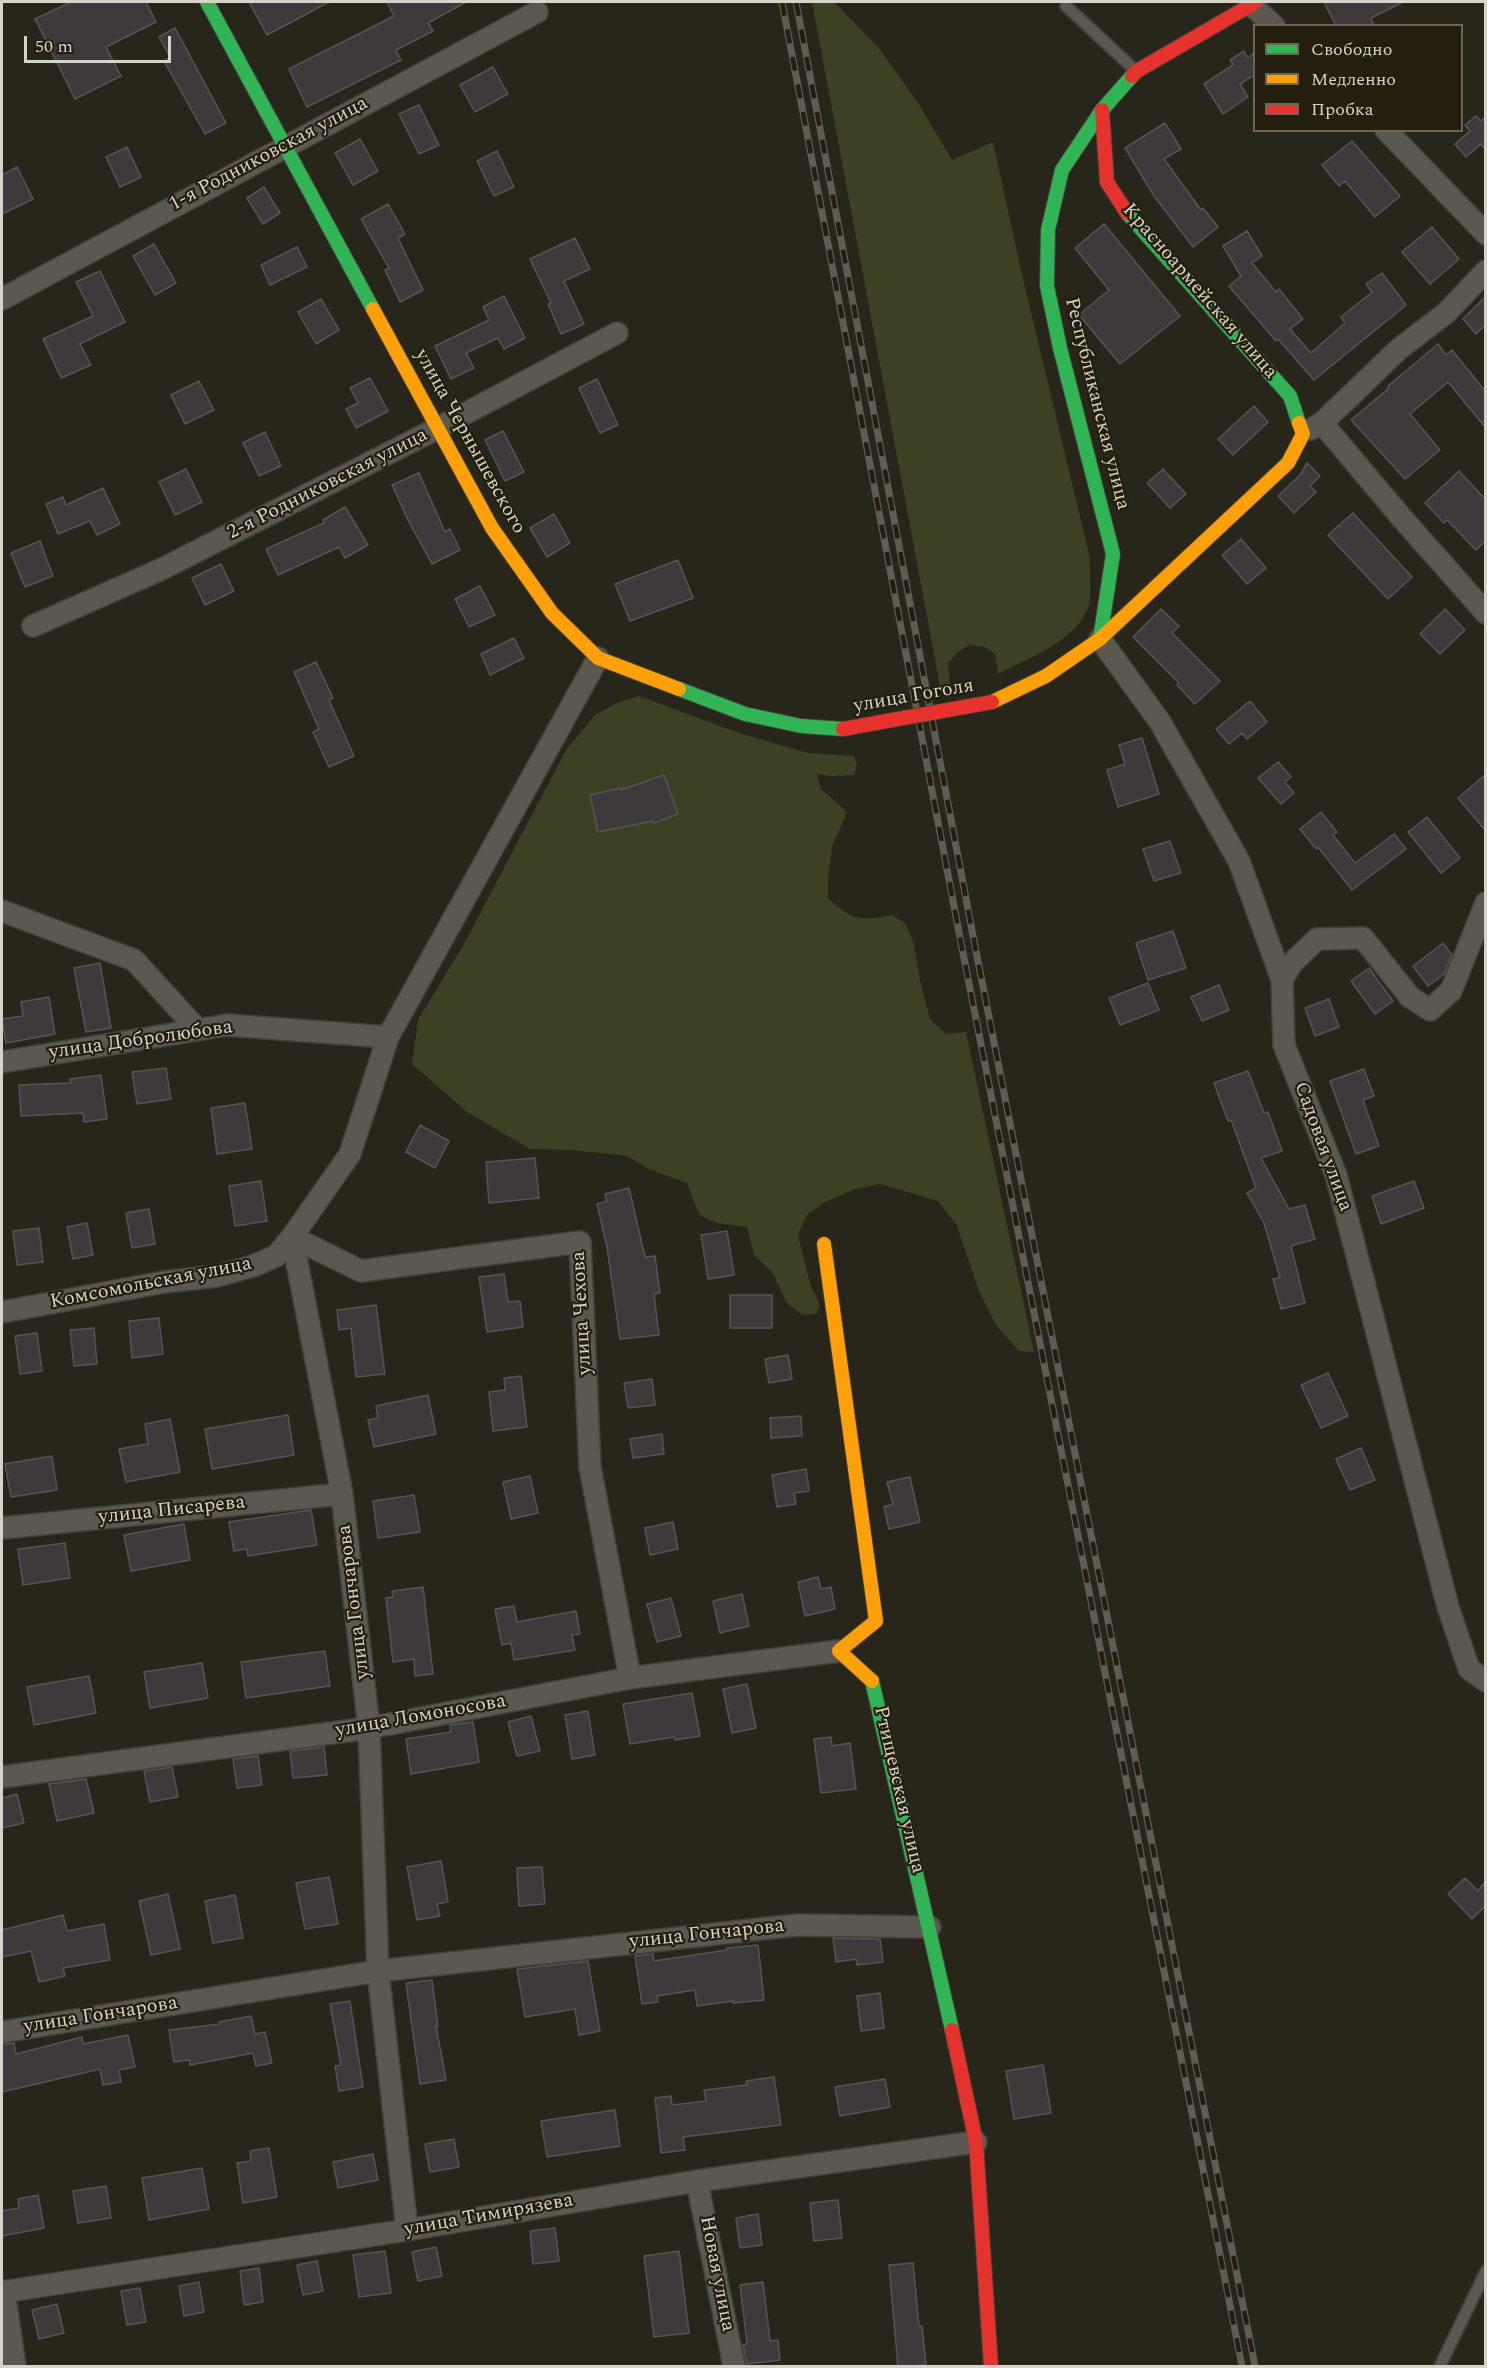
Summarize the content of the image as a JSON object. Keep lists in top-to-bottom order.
{
  "streets": {
    "street": [
      "1-я Родниковская улица",
      "Красноармейская улица",
      "Республиканская улица",
      "улица Чернышевского",
      "2-я Родниковская улица",
      "улица Гоголя",
      "улица Добролюбова",
      "Садовая улица",
      "Комсомольская улица",
      "улица Чехова",
      "улица Писарева",
      "улица Гончарова",
      "улица Ломоносова",
      "Ртищевская улица",
      "улица Тимирязева",
      "Новая улица"
    ]
  },
  "crossings": [
    ["1-я Родниковская улица", "улица Чернышевского"],
    ["Красноармейская улица", "Республиканская улица"],
    ["Республиканская улица", "улица Гоголя"],
    ["Республиканская улица", "Садовая улица"],
    ["улица Чернышевского", "2-я Родниковская улица"],
    ["улица Чернышевского", "улица Гоголя"],
    ["улица Чернышевского", "Комсомольская улица"],
    ["улица Гоголя", "Садовая улица"],
    ["улица Добролюбова", "Комсомольская улица"],
    ["Комсомольская улица", "улица Чехова"],
    ["Комсомольская улица", "улица Гончарова"],
    ["улица Чехова", "улица Гончарова"],
    ["улица Чехова", "улица Ломоносова"],
    ["улица Писарева", "улица Гончарова"],
    ["улица Гончарова", "улица Ломоносова"],
    ["улица Гончарова", "Ртищевская улица"],
    ["улица Гончарова", "улица Тимирязева"],
    ["улица Ломоносова", "Ртищевская улица"],
    ["Ртищевская улица", "улица Тимирязева"],
    ["улица Тимирязева", "Новая улица"]
  ],
  "legend": ["Свободно", "Медленно", "Пробка"],
  "scale_bar": "50 m"
}
